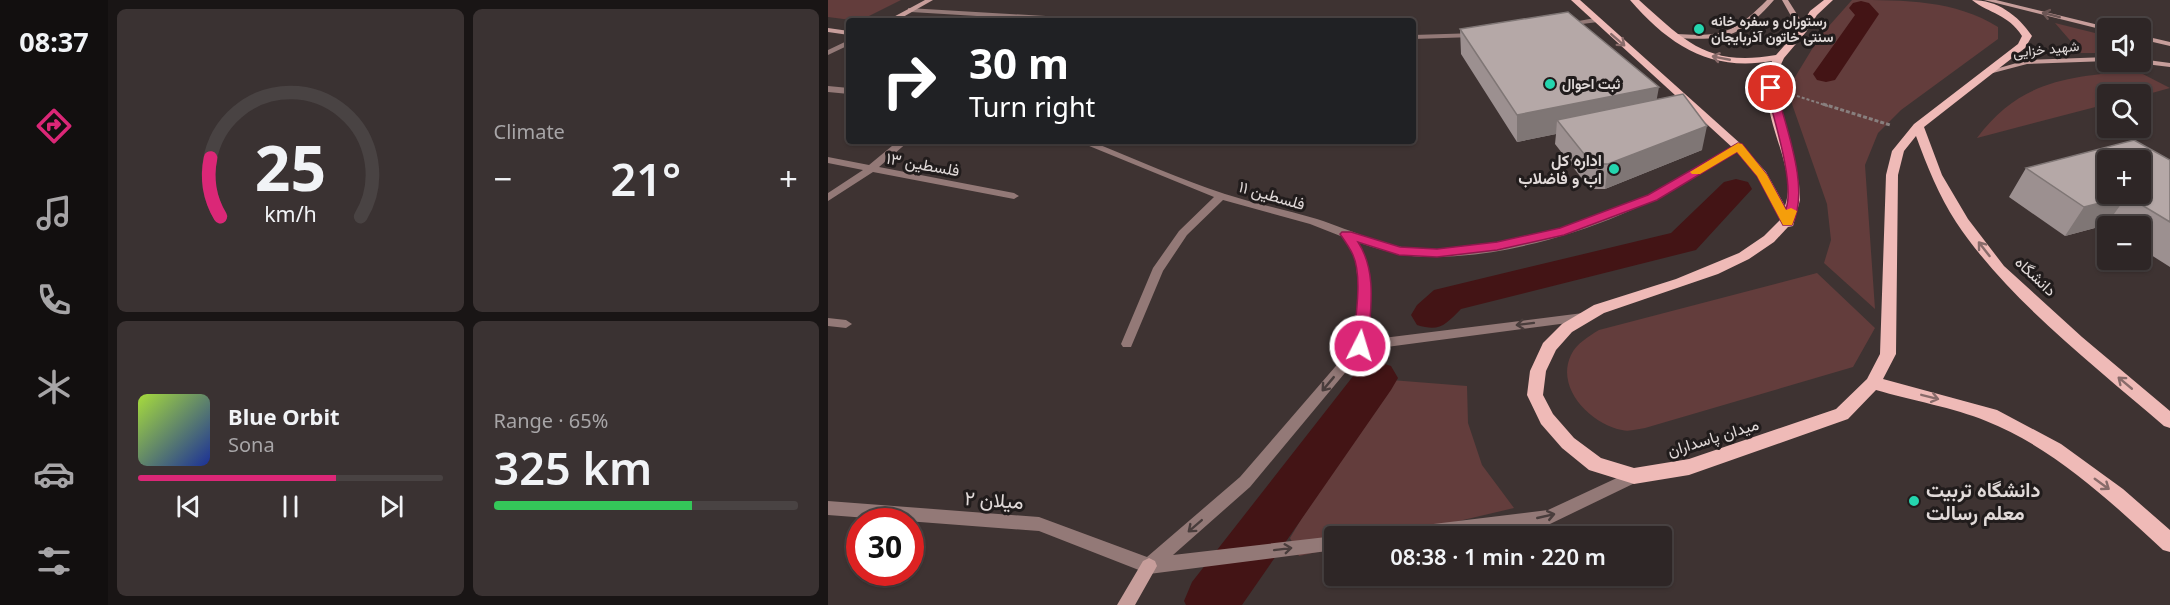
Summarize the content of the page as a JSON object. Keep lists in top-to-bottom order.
{
  "streets": {
    "main road": ["شهید خزایی", "دانشگاه", "میدان پاسداران"],
    "street": ["فلسطین ۱۳", "فلسطین ۱۱", "میلان ۲"]
  },
  "crossings": [
    ["شهید خزایی", "میدان پاسداران"],
    ["دانشگاه", "میدان پاسداران"]
  ],
  "places": [
    "رستوران و سفره خانه سنتی خاتون آذربایجان",
    "ثبت احوال",
    "اداره کل اب و فاضلاب",
    "دانشگاه تربیت معلم رسالت"
  ],
  "page": {
    "tabs": "08:37",
    "tile": [
      "Climate",
      ["Range · 65%", "325 km"]
    ],
    "map_buttons": ["+", "−"],
    "turn": ["30 m", "Turn right"],
    "heat": ["−", "21°", "+"],
    "song": ["Blue Orbit", "Sona"],
    "limit": "30",
    "trip": "08:38 · 1 min · 220 m",
    "gauge": ["25", "km/h"]
  }
}
